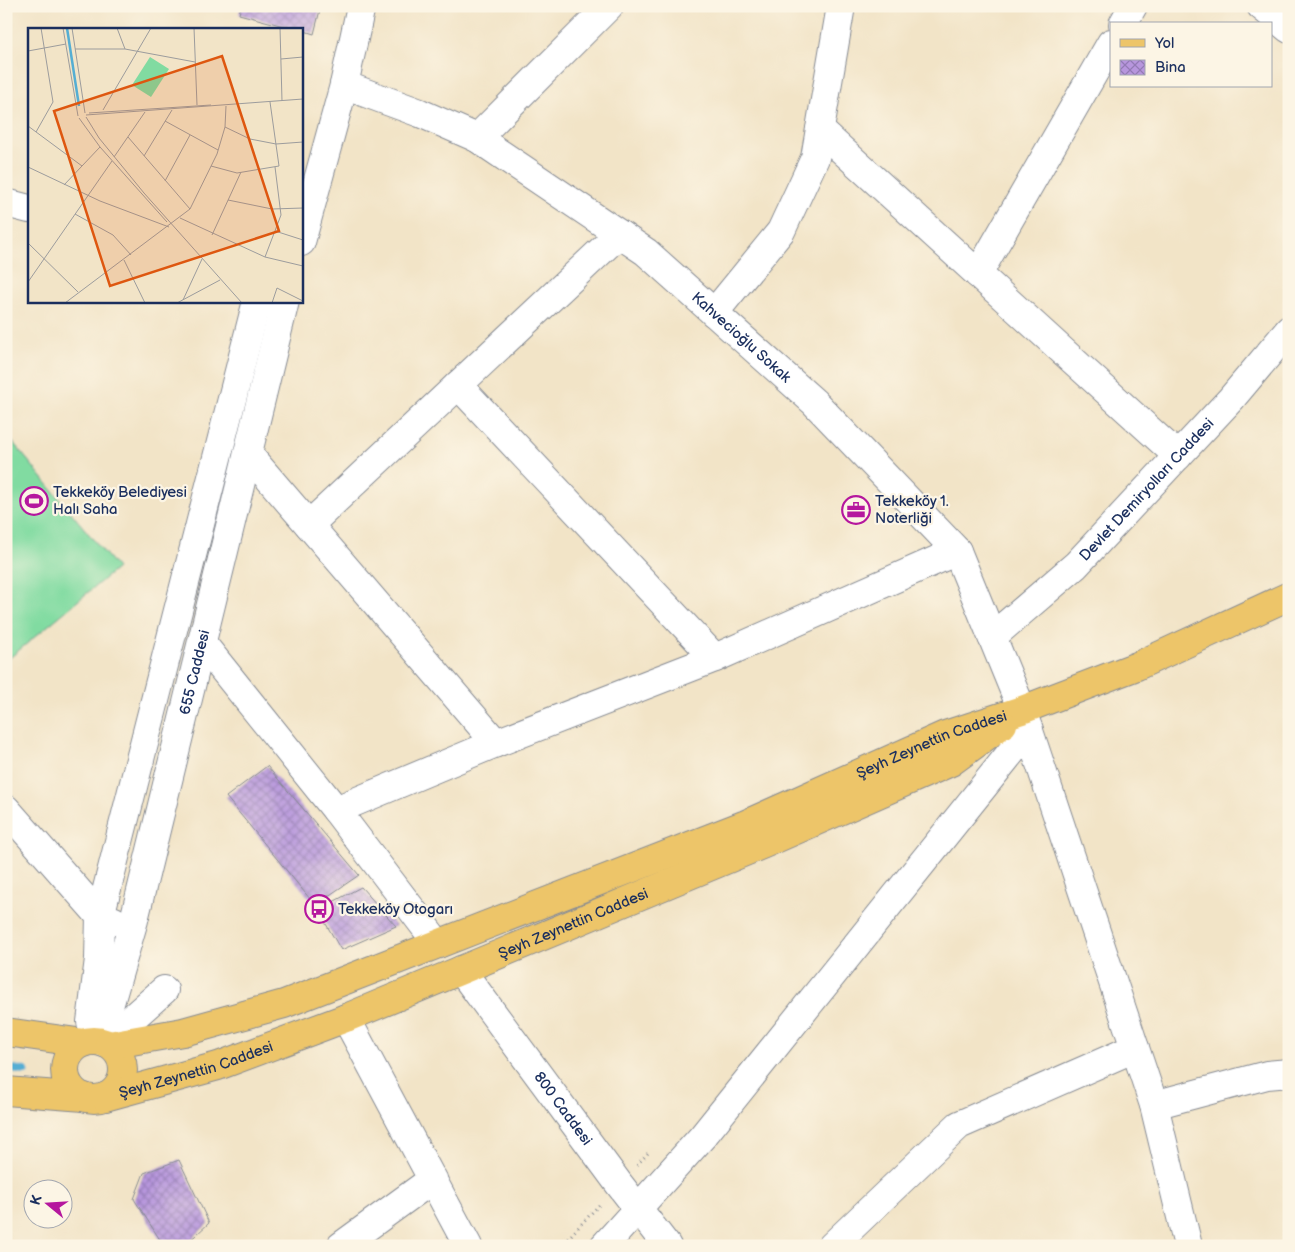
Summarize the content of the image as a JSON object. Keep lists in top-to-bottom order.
{
  "streets": {
    "main road": ["Şeyh Zeynettin Caddesi"],
    "street": [
      "Kahvecioğlu Sokak",
      "Devlet Demiryolları Caddesi",
      "655 Caddesi",
      "800 Caddesi"
    ]
  },
  "crossings": [
    ["Kahvecioğlu Sokak", "Devlet Demiryolları Caddesi"],
    ["Kahvecioğlu Sokak", "Şeyh Zeynettin Caddesi"],
    ["655 Caddesi", "Şeyh Zeynettin Caddesi"],
    ["Şeyh Zeynettin Caddesi", "800 Caddesi"]
  ],
  "places": {
    "sports": ["Tekkeköy Belediyesi Halı Saha"],
    "office": ["Tekkeköy 1. Noterliği"],
    "bus stop": ["Tekkeköy Otogarı"]
  },
  "legend": ["Yol", "Bina"],
  "north": "left"
}
